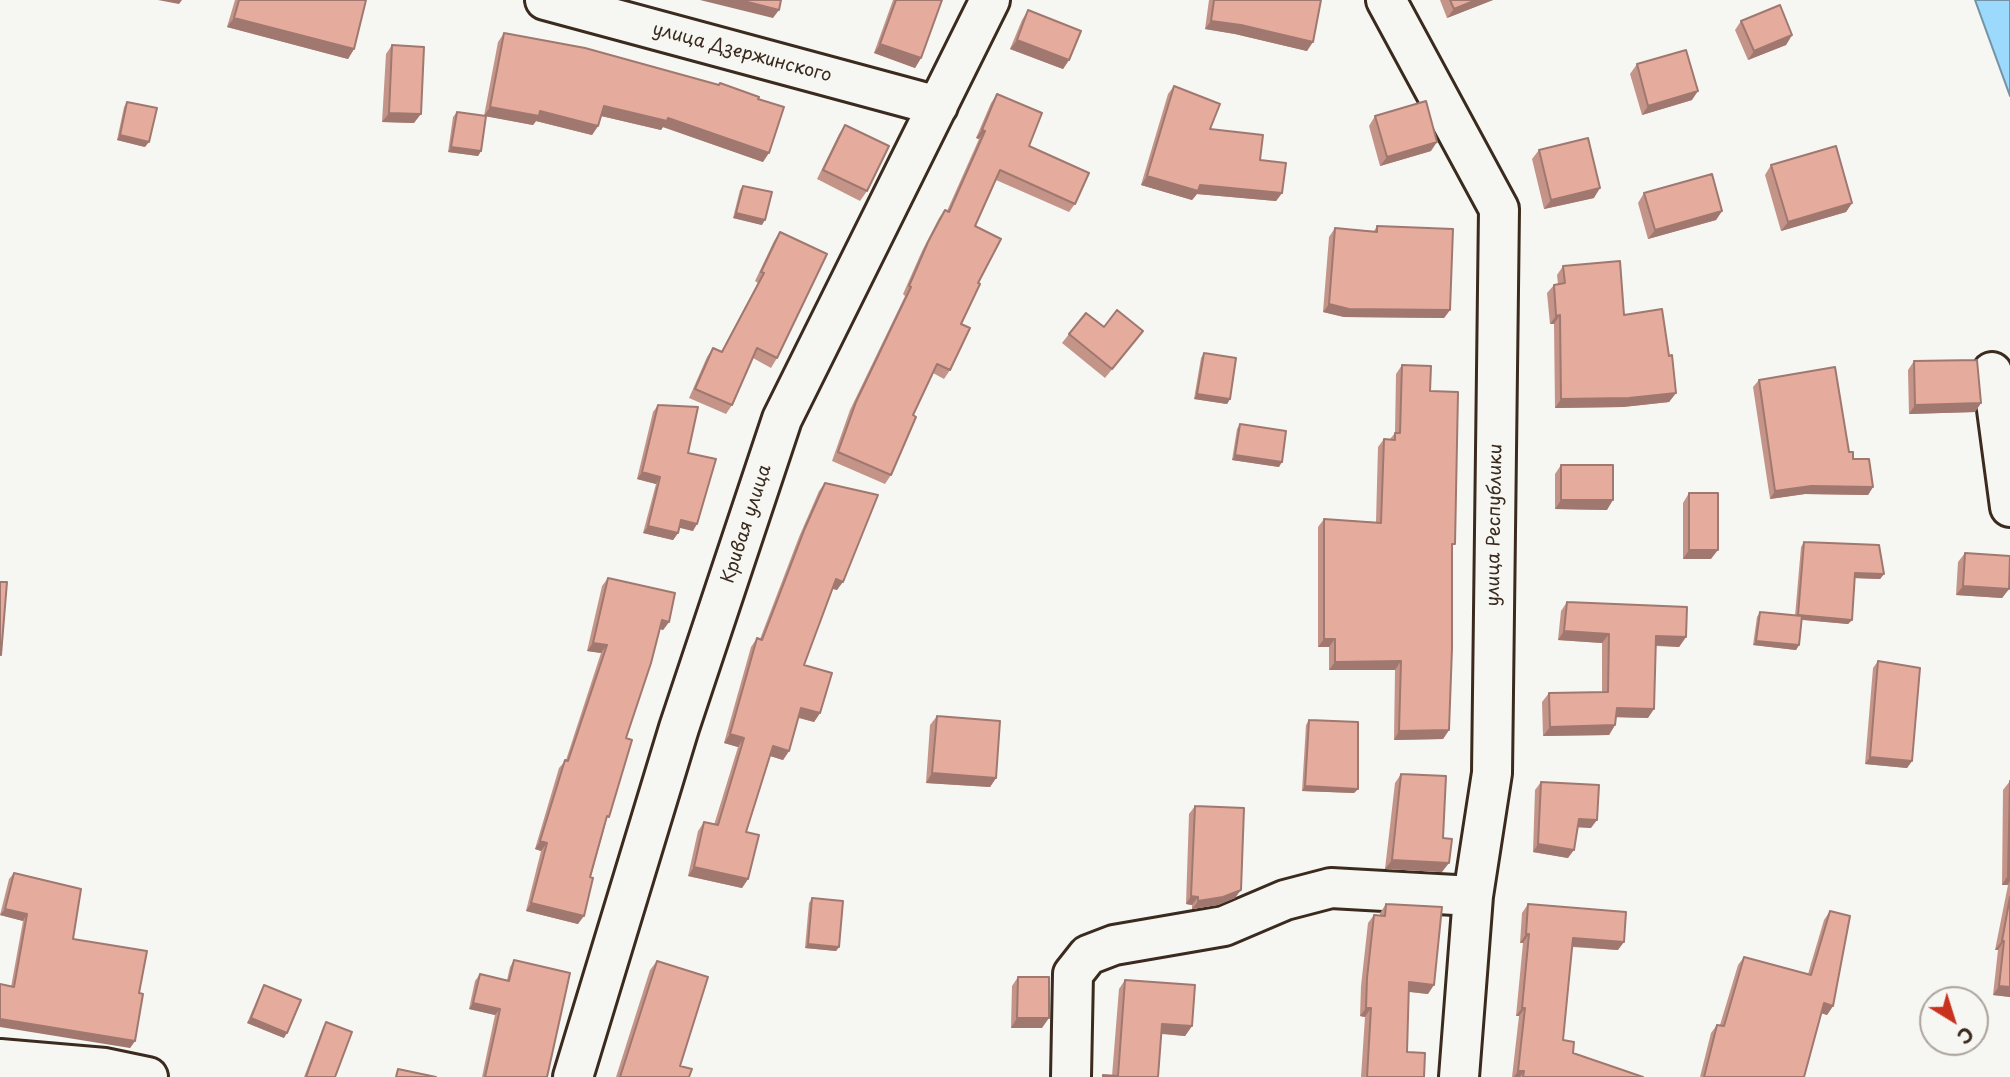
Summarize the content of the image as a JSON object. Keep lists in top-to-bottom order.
{
  "streets": {
    "street": ["улица Дзержинского", "Кривая улица", "улица Республики"]
  },
  "crossings": [
    ["улица Дзержинского", "Кривая улица"]
  ],
  "north": "bottom right"
}
